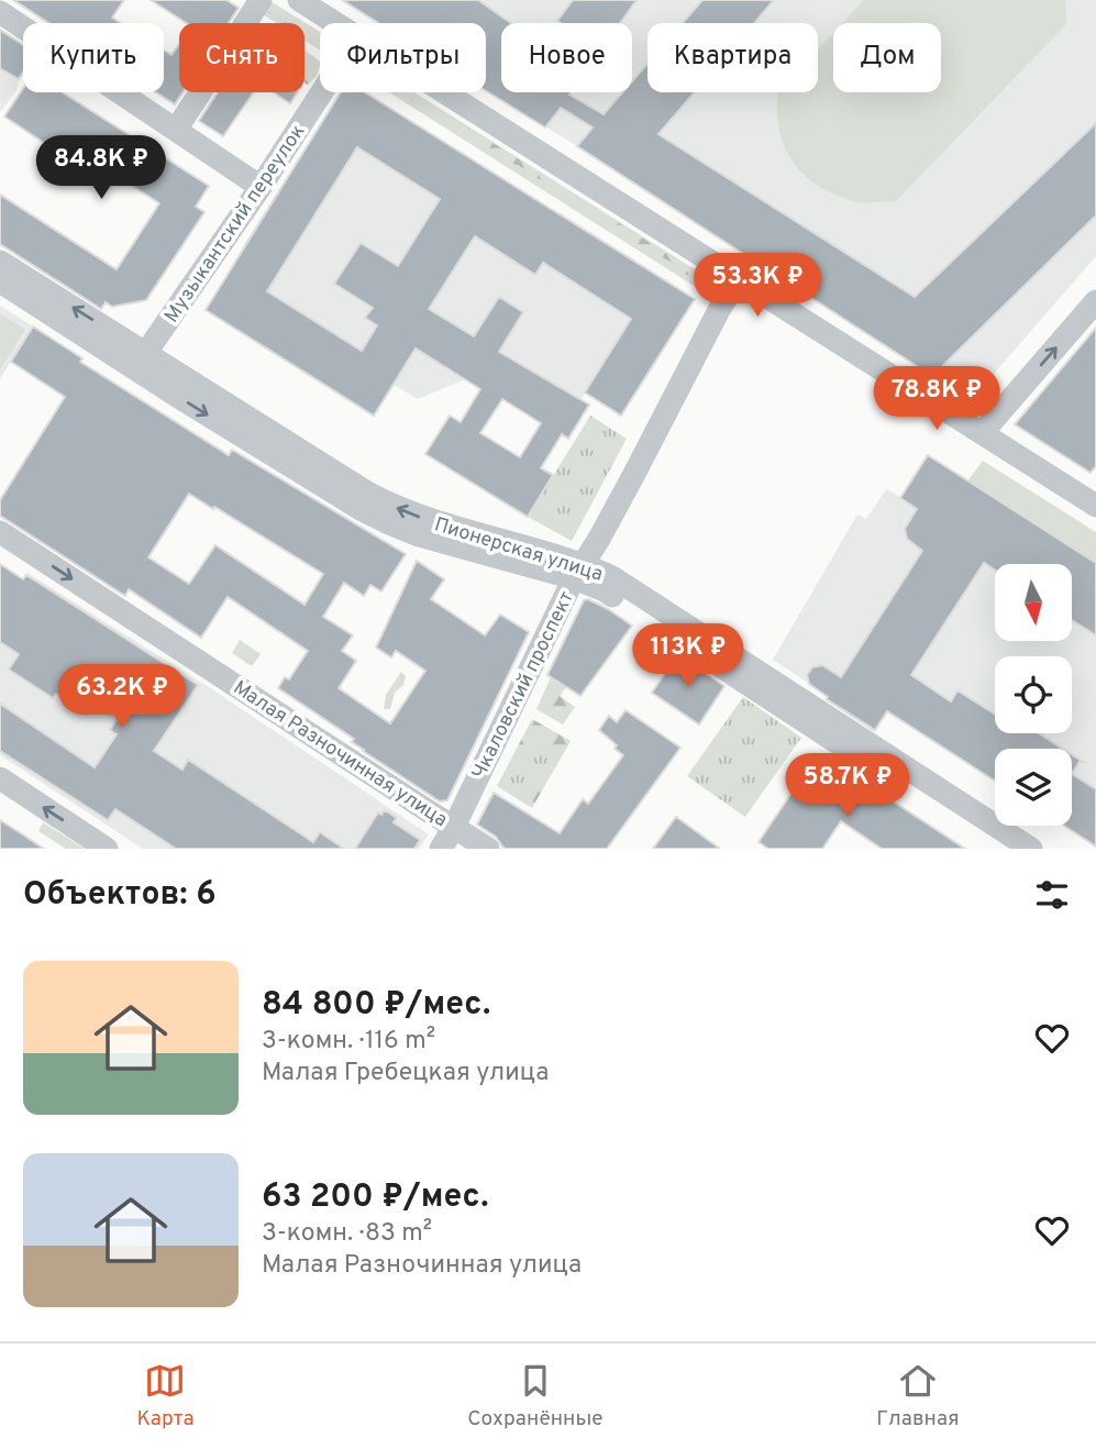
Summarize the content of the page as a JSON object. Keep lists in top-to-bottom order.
{
  "streets": {
    "street": [
      "Музыкантский переулок",
      "Пионерская улица",
      "Чкаловский проспект",
      "Малая Разночинная улица"
    ]
  },
  "crossings": [
    ["Музыкантский переулок", "Пионерская улица"],
    ["Пионерская улица", "Чкаловский проспект"],
    ["Чкаловский проспект", "Малая Разночинная улица"]
  ],
  "one_way": ["Малая Разночинная улица"],
  "north": "bottom",
  "page": {
    "chip": [
      "Купить",
      "Снять",
      "Фильтры",
      "Новое",
      "Квартира",
      "Дом"
    ],
    "price": [
      "84.8K ₽",
      "53.3K ₽",
      "78.8K ₽",
      "113K ₽",
      "63.2K ₽",
      "58.7K ₽"
    ],
    "heading": "Объектов: 6",
    "list": [
      {
        "name": "84 800 ₽/мес.",
        "note": "3-комн. · 116 m² · Малая Гребецкая улица"
      },
      {
        "name": "63 200 ₽/мес.",
        "note": "3-комн. · 83 m² · Малая Разночинная улица"
      }
    ],
    "tabs": ["Карта", "Сохранённые", "Главная"]
  }
}
